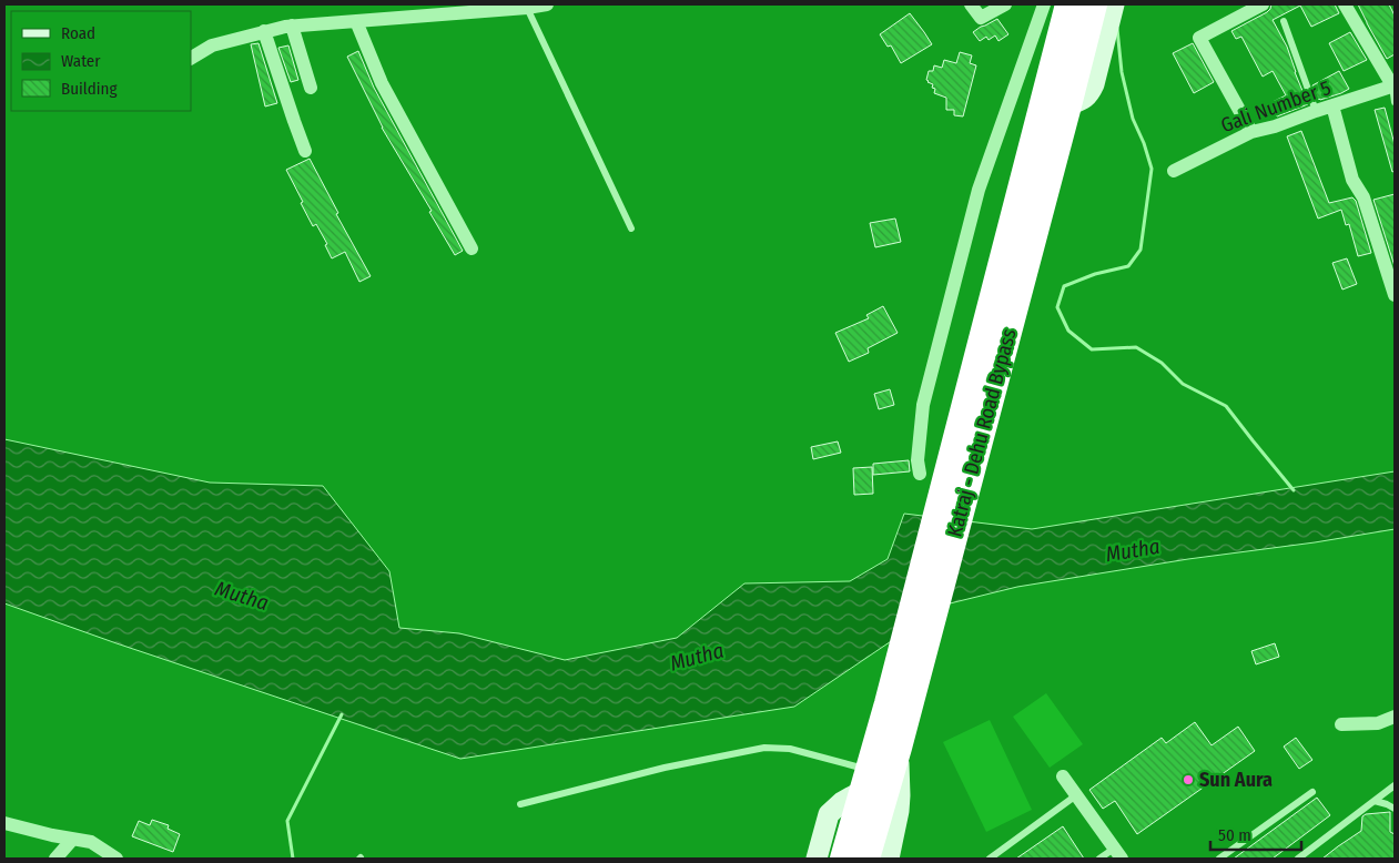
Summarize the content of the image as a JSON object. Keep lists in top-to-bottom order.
{
  "streets": {
    "highway": ["Katraj - Dehu Road Bypass"],
    "street": ["Gali Number 5"]
  },
  "water": ["Mutha"],
  "places": ["Sun Aura"],
  "legend": ["Road", "Water", "Building"],
  "scale_bar": "50 m"
}
